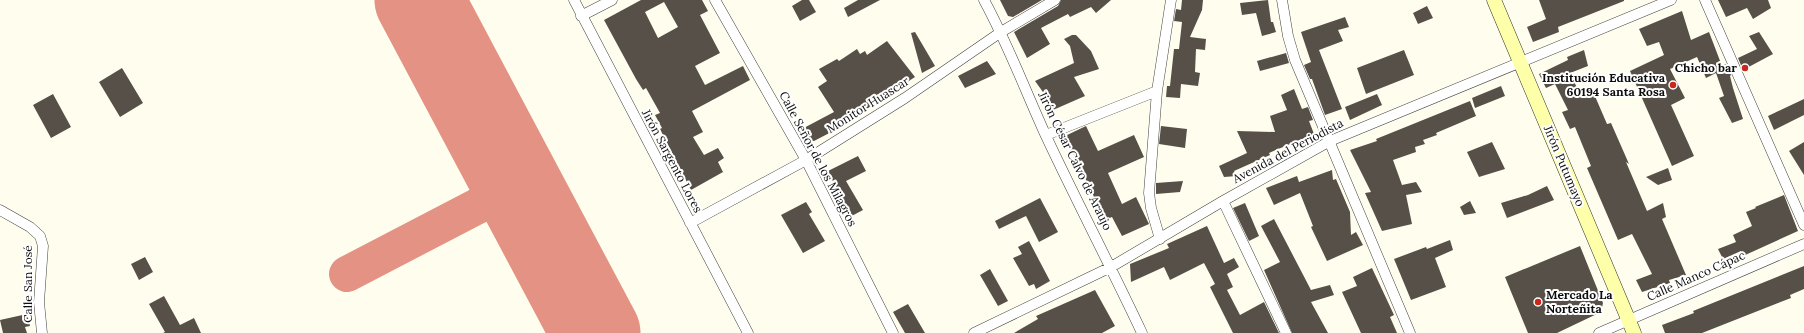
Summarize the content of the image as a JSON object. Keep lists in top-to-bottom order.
{
  "streets": {
    "street": [
      "Monitor Huascar",
      "Avenida del Periodista",
      "Calle Señor de los Milagros",
      "Jirón Sargento Lores",
      "Jirón César Calvo de Araujo",
      "Jirón Putumayo",
      "Calle Manco Cápac",
      "Calle San José"
    ]
  },
  "crossings": [
    ["Monitor Huascar", "Calle Señor de los Milagros"],
    ["Monitor Huascar", "Jirón Sargento Lores"],
    ["Monitor Huascar", "Jirón César Calvo de Araujo"],
    ["Avenida del Periodista", "Jirón César Calvo de Araujo"],
    ["Avenida del Periodista", "Jirón Putumayo"],
    ["Jirón Putumayo", "Calle Manco Cápac"]
  ],
  "places": ["Chicho bar", "Institución Educativa 60194 Santa Rosa", "Mercado La Norteñita"]
}
